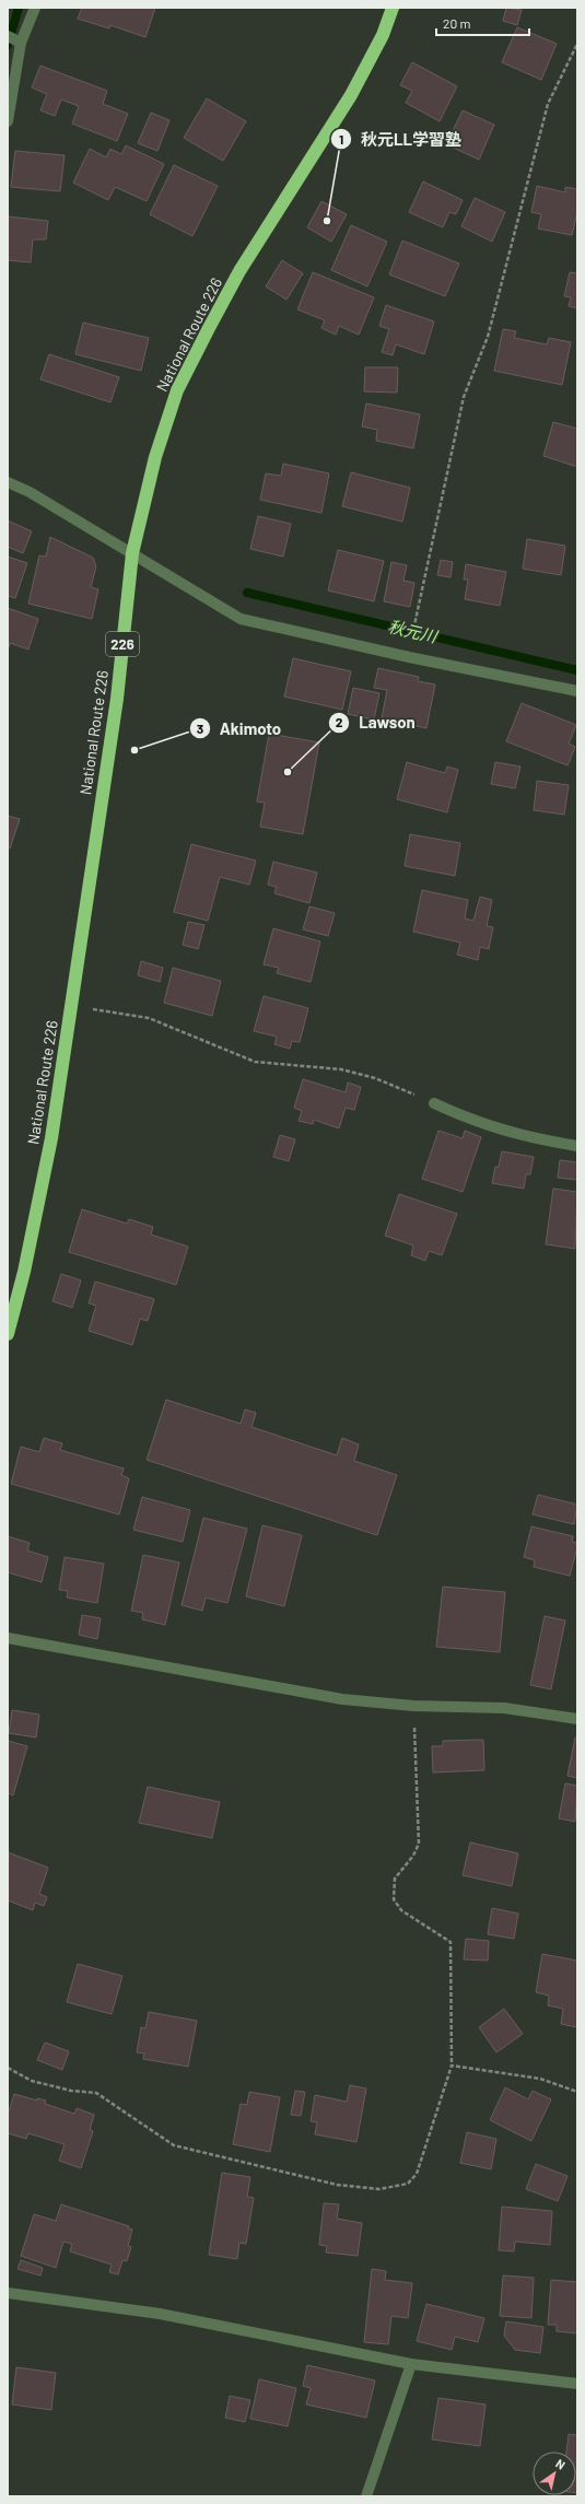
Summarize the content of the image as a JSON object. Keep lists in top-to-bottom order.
{
  "streets": {
    "highway": ["National Route 226", "226"]
  },
  "water": ["秋元川"],
  "places": ["秋元LL学習塾", "Akimoto", "Lawson"],
  "scale_bar": "20 m",
  "north": "top right"
}
